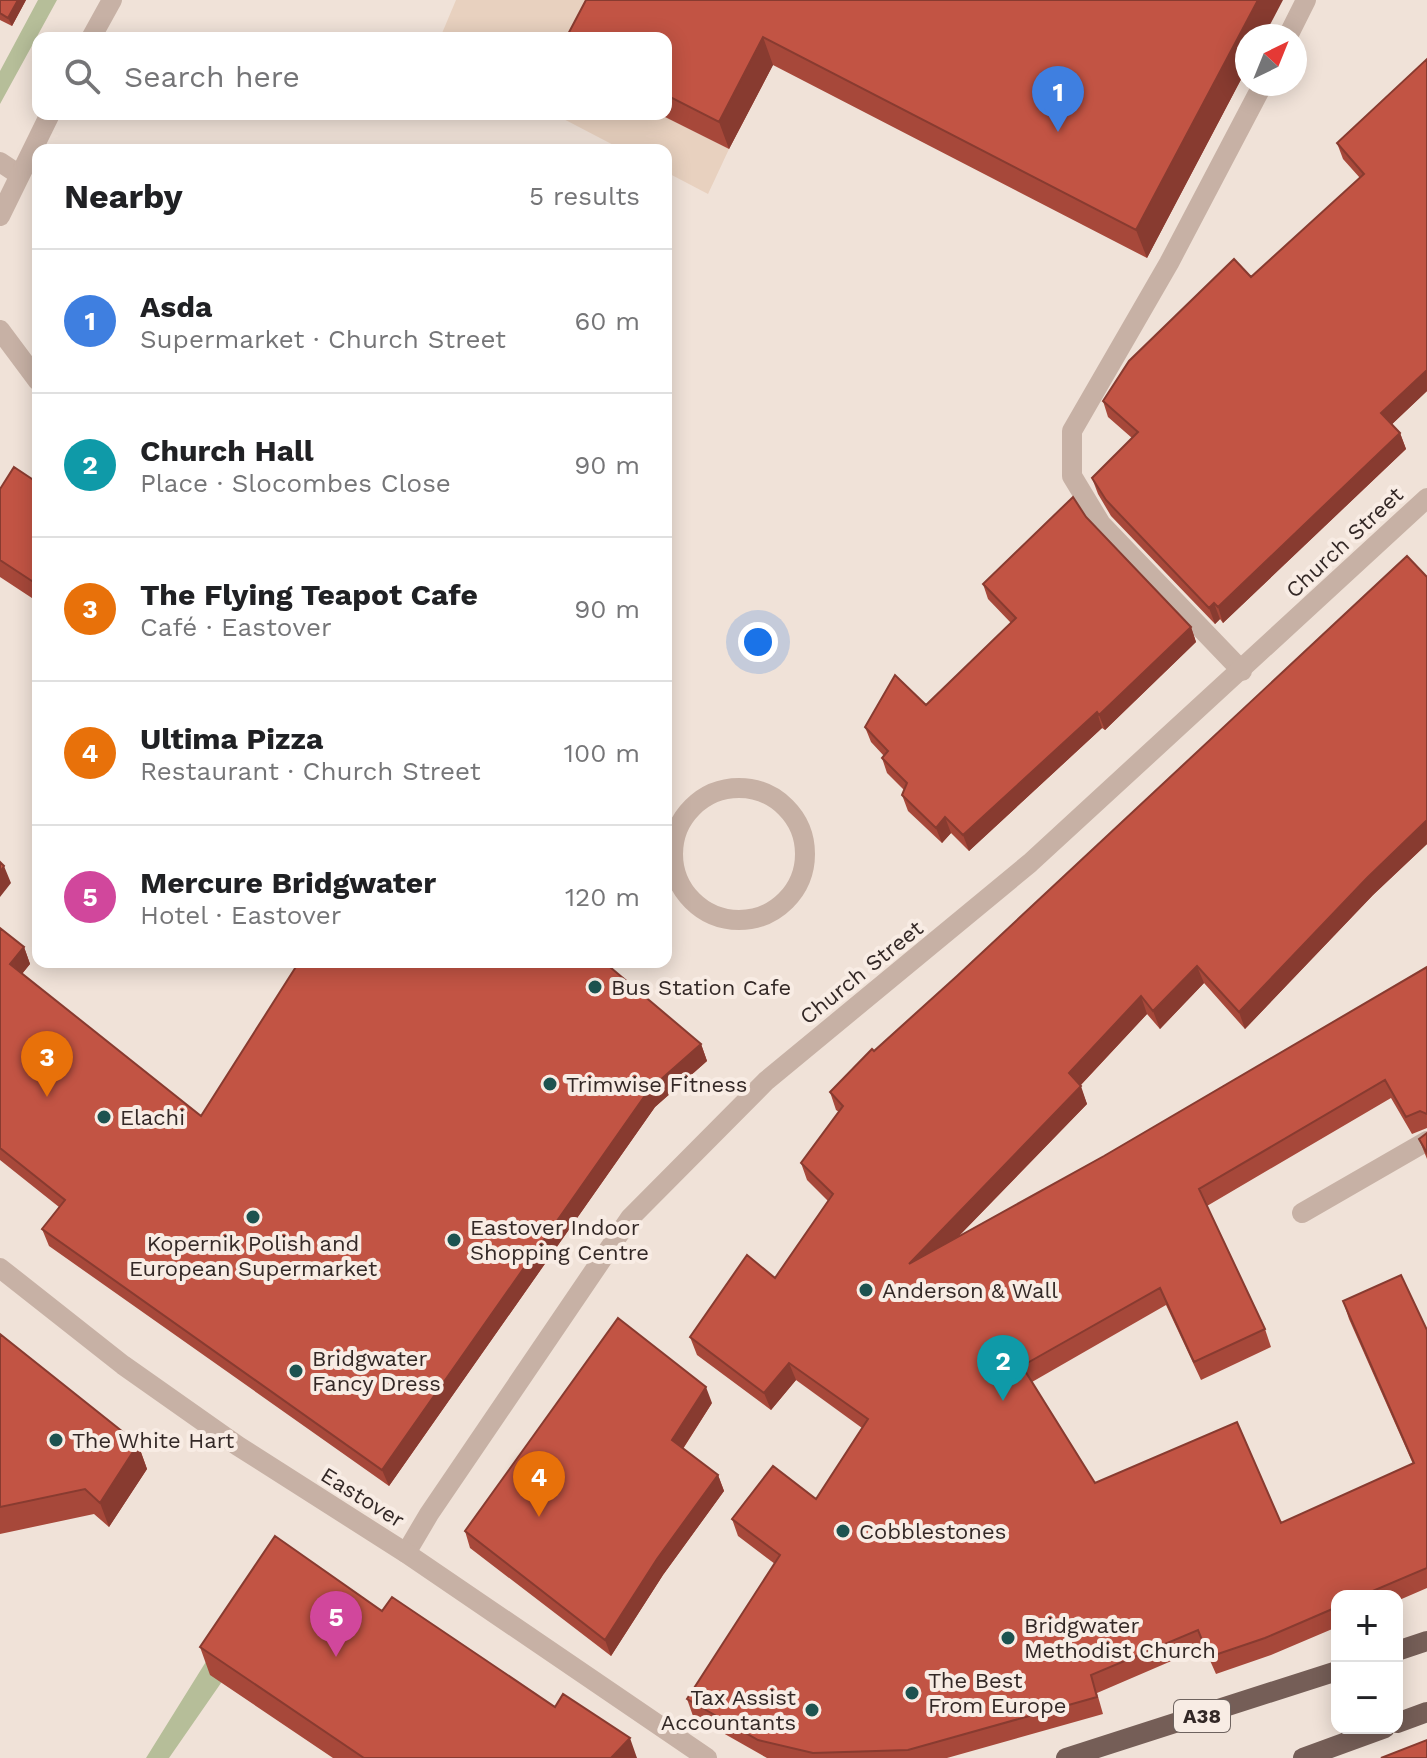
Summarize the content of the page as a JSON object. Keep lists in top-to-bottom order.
{
  "streets": {
    "main road": ["A38"],
    "street": ["Church Street", "Eastover"]
  },
  "crossings": [
    ["Church Street", "Eastover"]
  ],
  "places": [
    "Bus Station Cafe",
    "Trimwise Fitness",
    "Elachi",
    "Kopernik Polish and European Supermarket",
    "Eastover Indoor Shopping Centre",
    "Anderson & Wall",
    "Bridgwater Fancy Dress",
    "The White Hart",
    "Cobblestones",
    "Bridgwater Methodist Church",
    "The Best From Europe",
    "Tax Assist Accountants"
  ],
  "north": "top right",
  "page": {
    "search": "Search here",
    "pins": [
      "1",
      "3",
      "2",
      "4",
      "5"
    ],
    "heading": ["Nearby", "5 results"],
    "list": [
      {
        "mark": "1",
        "name": "Asda",
        "note": "Supermarket · Church Street",
        "value": "60 m"
      },
      {
        "mark": "2",
        "name": "Church Hall",
        "note": "Place · Slocombes Close",
        "value": "90 m"
      },
      {
        "mark": "3",
        "name": "The Flying Teapot Cafe",
        "note": "Café · Eastover",
        "value": "90 m"
      },
      {
        "mark": "4",
        "name": "Ultima Pizza",
        "note": "Restaurant · Church Street",
        "value": "100 m"
      },
      {
        "mark": "5",
        "name": "Mercure Bridgwater",
        "note": "Hotel · Eastover",
        "value": "120 m"
      }
    ],
    "map_buttons": ["+", "−"]
  }
}
